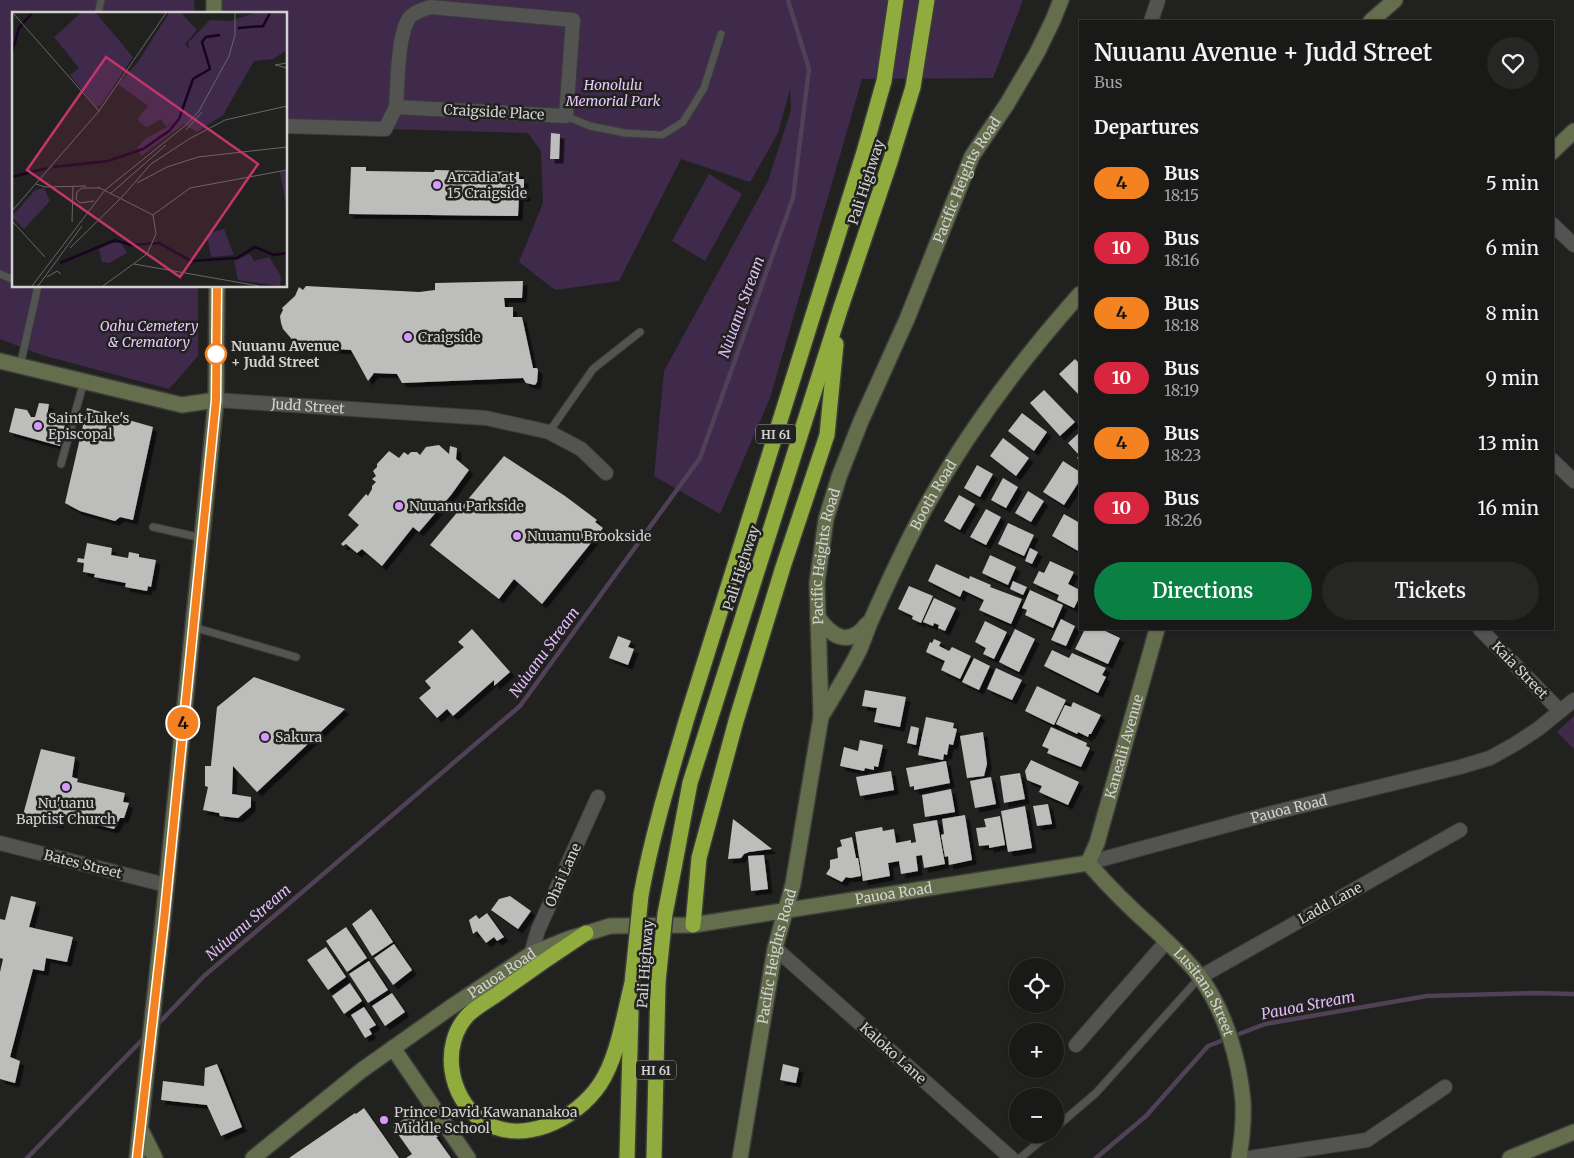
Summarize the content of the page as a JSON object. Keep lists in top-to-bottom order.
{
  "streets": {
    "highway": ["Pali Highway", "HI 61"],
    "main road": [
      "Pacific Heights Road",
      "Judd Street",
      "Booth Road",
      "Kanealii Avenue",
      "Pauoa Road",
      "Lusitana Street"
    ],
    "street": [
      "Craigside Place",
      "Kaia Street",
      "Bates Street",
      "Ohai Lane",
      "Ladd Lane",
      "Kaloko Lane"
    ]
  },
  "crossings": [
    ["Pacific Heights Road", "Booth Road"],
    ["Pacific Heights Road", "Pauoa Road"],
    ["Pacific Heights Road", "Kaloko Lane"],
    ["Kaia Street", "Pauoa Road"],
    ["Kanealii Avenue", "Pauoa Road"],
    ["Kanealii Avenue", "Lusitana Street"],
    ["Pauoa Road", "Ohai Lane"],
    ["Pauoa Road", "Lusitana Street"],
    ["Ladd Lane", "Lusitana Street"]
  ],
  "water": ["Nuʻuanu Stream", "Pauoa Stream"],
  "parks": ["Honolulu Memorial Park", "Oahu Cemetery & Crematory"],
  "places": [
    "Arcadia at 15 Craigside",
    "Craigside",
    "Nuuanu Avenue + Judd Street",
    "Saint Luke's Episcopal",
    "Nuuanu Parkside",
    "Nuuanu Brookside",
    "Sakura",
    "Nu'uanu Baptist Church",
    "Prince David Kawananakoa Middle School"
  ],
  "lines": ["bus line 4"],
  "page": {
    "on_map": "4",
    "heading": [
      ["Nuuanu Avenue + Judd Street", "Bus"],
      "Departures"
    ],
    "list": [
      {
        "mark": "4",
        "name": "Bus",
        "note": "18:15",
        "value": "5 min"
      },
      {
        "mark": "10",
        "name": "Bus",
        "note": "18:16",
        "value": "6 min"
      },
      {
        "mark": "4",
        "name": "Bus",
        "note": "18:18",
        "value": "8 min"
      },
      {
        "mark": "10",
        "name": "Bus",
        "note": "18:19",
        "value": "9 min"
      },
      {
        "mark": "4",
        "name": "Bus",
        "note": "18:23",
        "value": "13 min"
      },
      {
        "mark": "10",
        "name": "Bus",
        "note": "18:26",
        "value": "16 min"
      }
    ],
    "buttons": ["Directions", "Tickets"],
    "map_buttons": ["+", "−"]
  }
}
